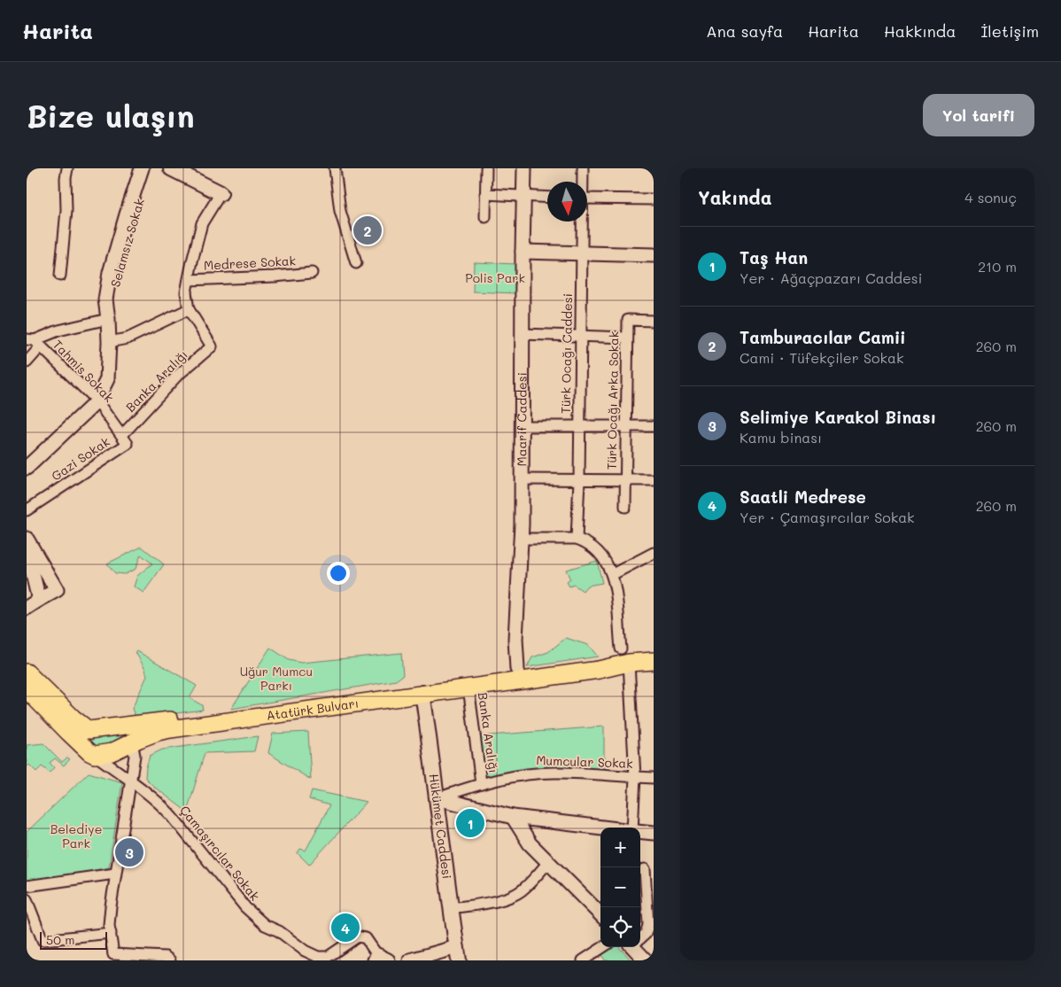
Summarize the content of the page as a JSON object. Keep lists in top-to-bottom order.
{
  "streets": {
    "main road": ["Atatürk Bulvarı", "Hükümet Caddesi"],
    "street": [
      "Selamsız Sokak",
      "Medrese Sokak",
      "Türk Ocağı Caddesi",
      "Tahmis Sokak",
      "Banka Aralığı",
      "Türk Ocağı Arka Sokak",
      "Maarif Caddesi",
      "Gazi Sokak",
      "Mumcular Sokak",
      "Çamaşırcılar Sokak"
    ]
  },
  "crossings": [
    ["Selamsız Sokak", "Tahmis Sokak"],
    ["Tahmis Sokak", "Banka Aralığı"],
    ["Tahmis Sokak", "Gazi Sokak"],
    ["Banka Aralığı", "Gazi Sokak"],
    ["Banka Aralığı", "Atatürk Bulvarı"],
    ["Banka Aralığı", "Mumcular Sokak"],
    ["Maarif Caddesi", "Atatürk Bulvarı"],
    ["Atatürk Bulvarı", "Hükümet Caddesi"],
    ["Atatürk Bulvarı", "Çamaşırcılar Sokak"],
    ["Mumcular Sokak", "Hükümet Caddesi"]
  ],
  "parks": ["Polis Park", "Uğur Mumcu Parkı", "Belediye Park"],
  "scale_bar": "50 m",
  "north": "bottom",
  "page": {
    "header": "Harita",
    "nav": [
      "Ana sayfa",
      "Harita",
      "Hakkında",
      "İletişim"
    ],
    "buttons": "Yol tarifi",
    "title": "Bize ulaşın",
    "heading": ["Yakında", "4 sonuç"],
    "pins": [
      "2",
      "1",
      "3",
      "4"
    ],
    "list": [
      {
        "mark": "1",
        "name": "Taş Han",
        "note": "Yer · Ağaçpazarı Caddesi",
        "value": "210 m"
      },
      {
        "mark": "2",
        "name": "Tamburacılar Camii",
        "note": "Cami · Tüfekçiler Sokak",
        "value": "260 m"
      },
      {
        "mark": "3",
        "name": "Selimiye Karakol Binası",
        "note": "Kamu binası",
        "value": "260 m"
      },
      {
        "mark": "4",
        "name": "Saatli Medrese",
        "note": "Yer · Çamaşırcılar Sokak",
        "value": "260 m"
      }
    ],
    "map_buttons": ["+", "−"],
    "scale": "50 m"
  }
}
